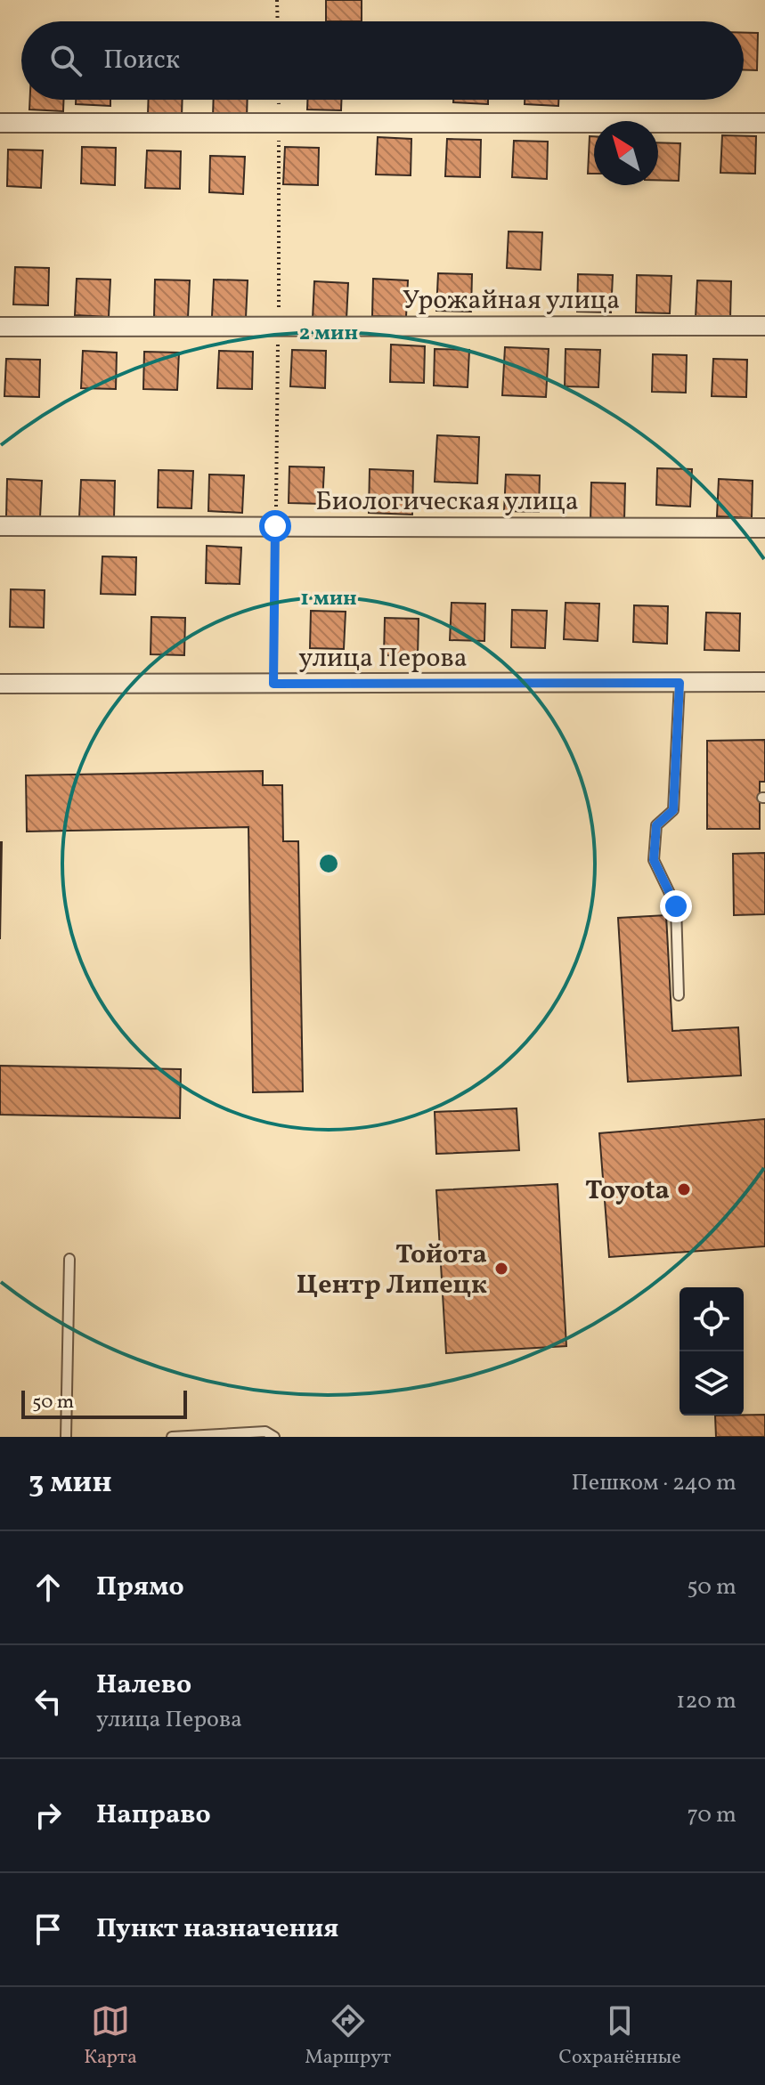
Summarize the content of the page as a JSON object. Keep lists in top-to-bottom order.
{
  "streets": {
    "street": ["Урожайная улица", "Биологическая улица", "улица Перова"]
  },
  "places": ["Toyota", "Тойота Центр Липецк"],
  "scale_bar": "50 m",
  "north": "top left",
  "page": {
    "search": "Поиск",
    "scale": "50 m",
    "heading": ["3 мин", "Пешком · 240 m"],
    "list": [
      ["Прямо", "50 m"],
      ["Налево", "улица Перова", "120 m"],
      ["Направо", "70 m"],
      "Пункт назначения"
    ],
    "nav": ["Карта", "Маршрут", "Сохранённые"]
  },
  "rings": ["2 мин", "1 мин"]
}
